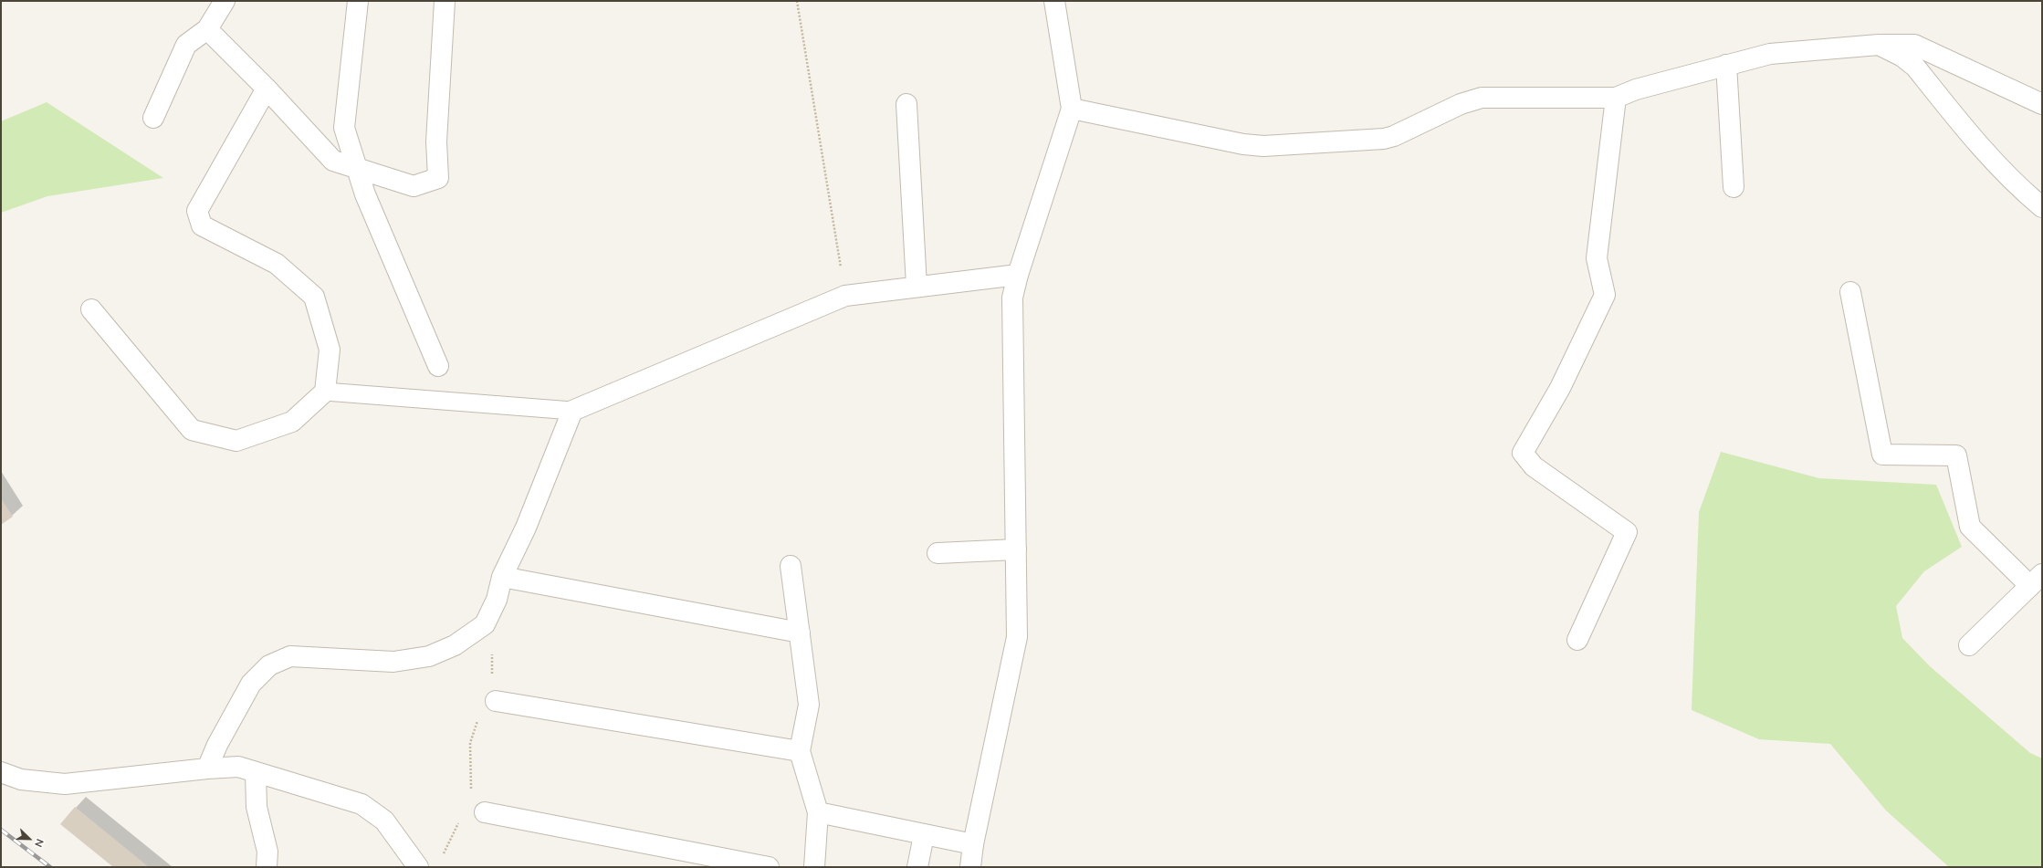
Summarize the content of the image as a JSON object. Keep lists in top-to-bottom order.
{
  "north": "bottom right"
}
